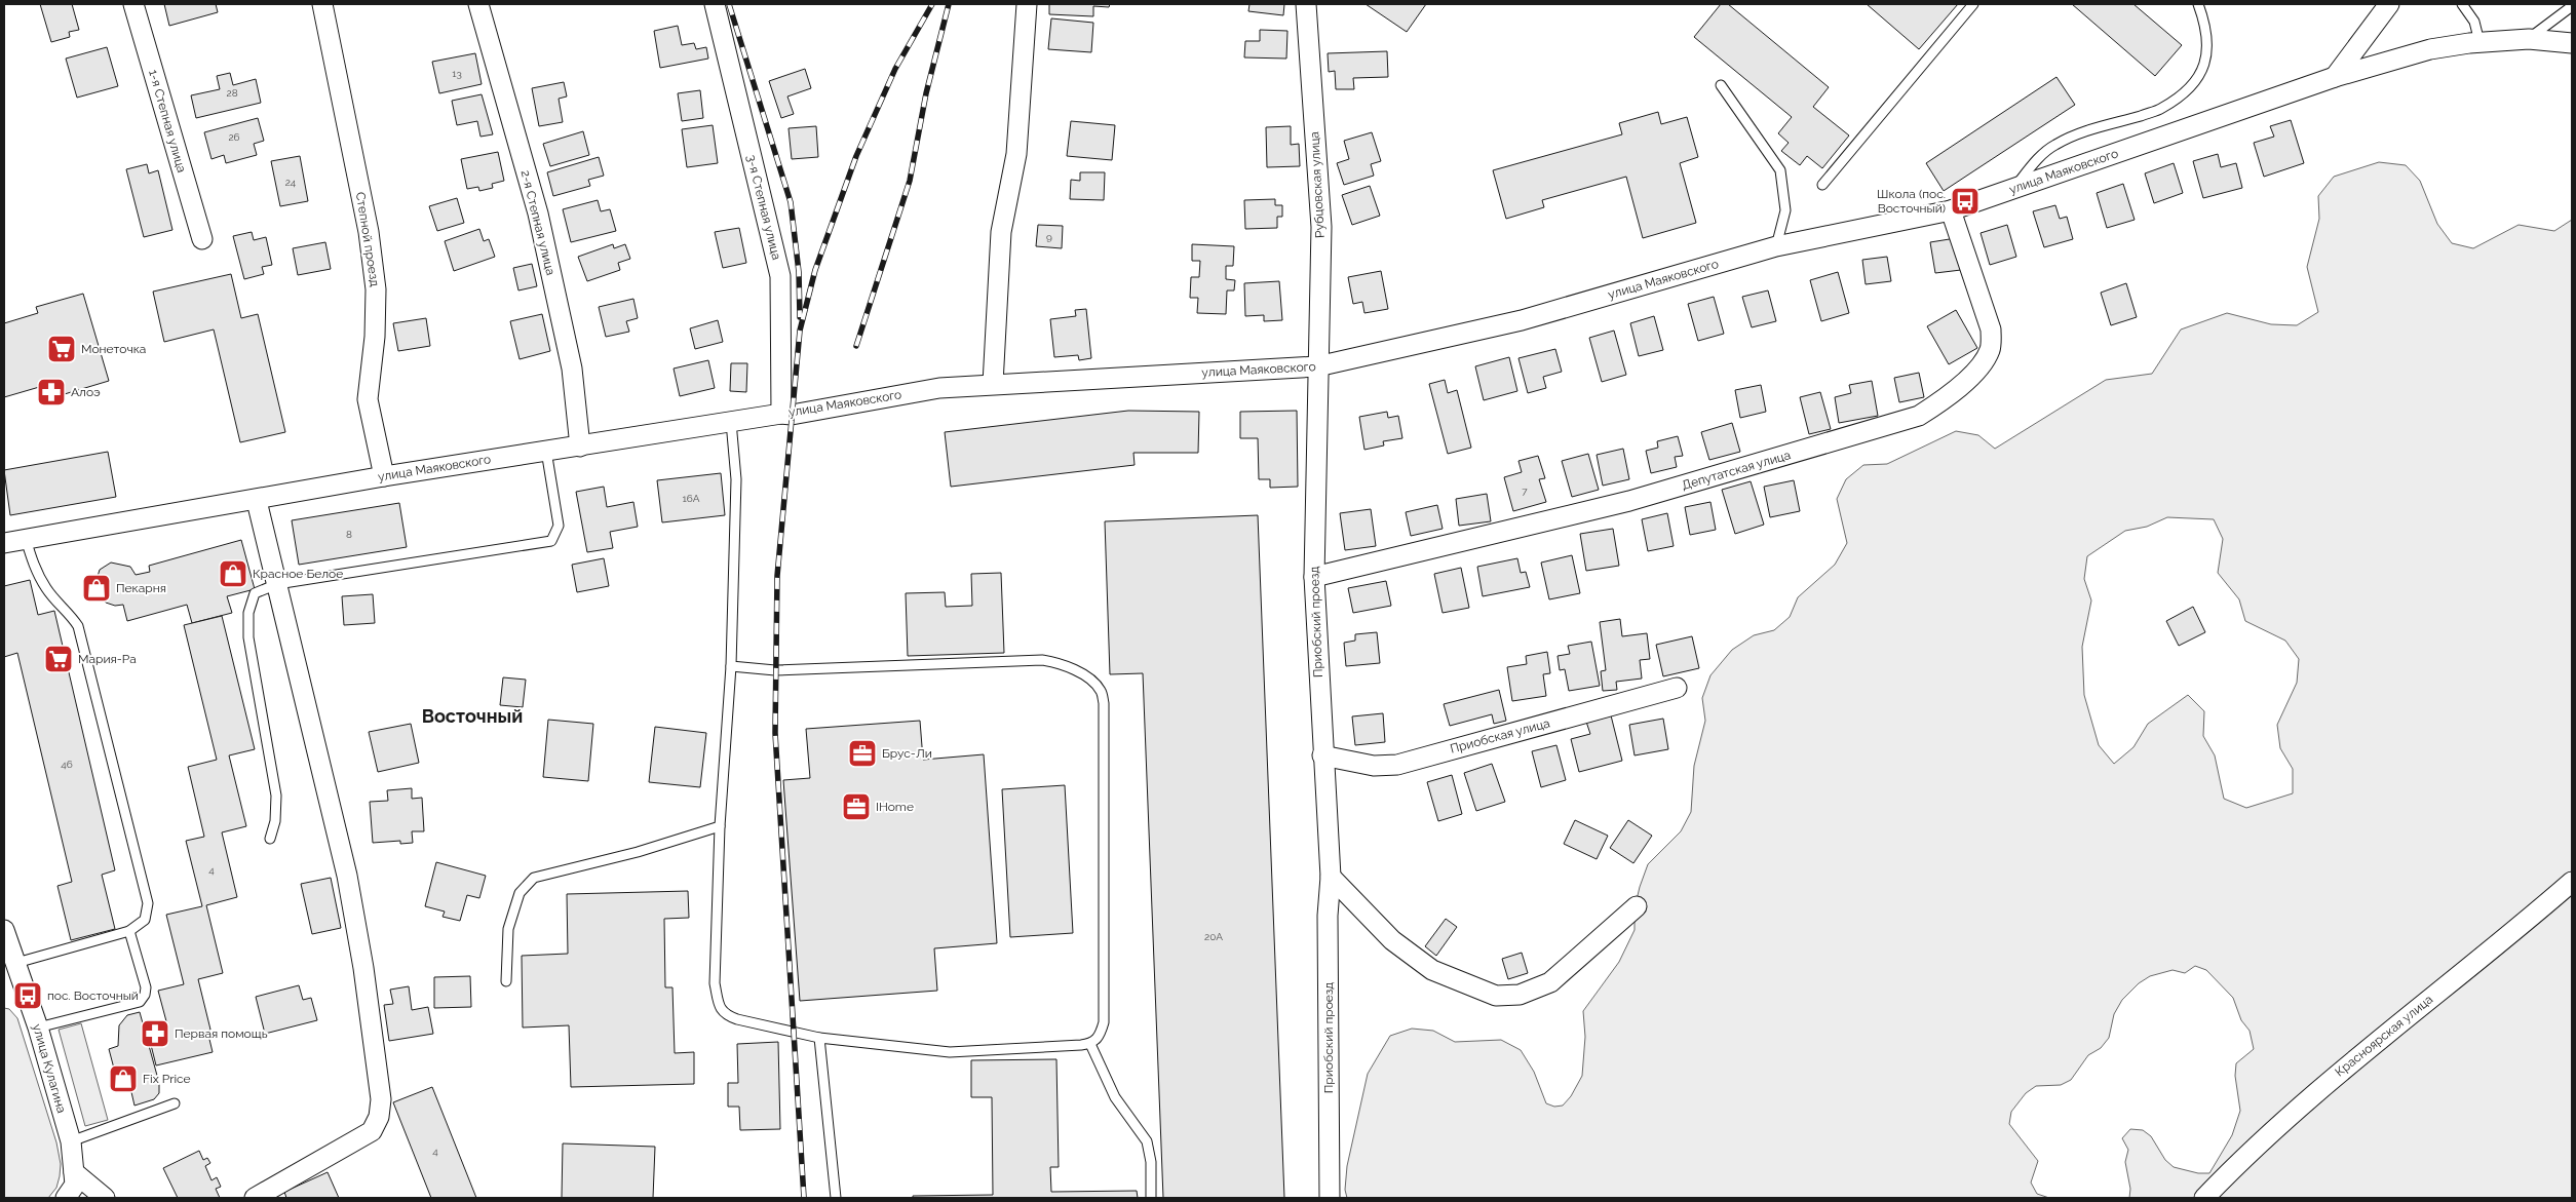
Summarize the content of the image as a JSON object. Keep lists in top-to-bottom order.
{
  "streets": {
    "street": [
      "1-я Степная улица",
      "улица Маяковского",
      "Рубцовская улица",
      "3-я Степная улица",
      "2-я Степная улица",
      "Степной проезд",
      "Депутатская улица",
      "Приобский проезд",
      "Приобская улица",
      "Красноярская улица",
      "улица Кулагина"
    ]
  },
  "crossings": [
    ["улица Маяковского", "Рубцовская улица"],
    ["улица Маяковского", "3-я Степная улица"],
    ["улица Маяковского", "2-я Степная улица"],
    ["улица Маяковского", "Степной проезд"],
    ["улица Маяковского", "Депутатская улица"],
    ["улица Маяковского", "Приобский проезд"],
    ["Рубцовская улица", "Приобский проезд"],
    ["Депутатская улица", "Приобский проезд"],
    ["Приобский проезд", "Приобская улица"]
  ],
  "districts": ["Восточный"],
  "places": {
    "bus stop": ["Школа (пос. Восточный)", "пос. Восточный"],
    "supermarket": ["Монеточка", "Мария-Ра"],
    "pharmacy": ["Алоэ", "Первая помощь"],
    "shop": ["Красное Белое", "Пекарня", "Fix Price"],
    "office": ["Брус-Ли", "IHome"]
  },
  "house_numbers": [
    "13",
    "28",
    "26",
    "24",
    "9",
    "7",
    "16А",
    "8",
    "46",
    "4",
    "20А",
    "4"
  ]
}
